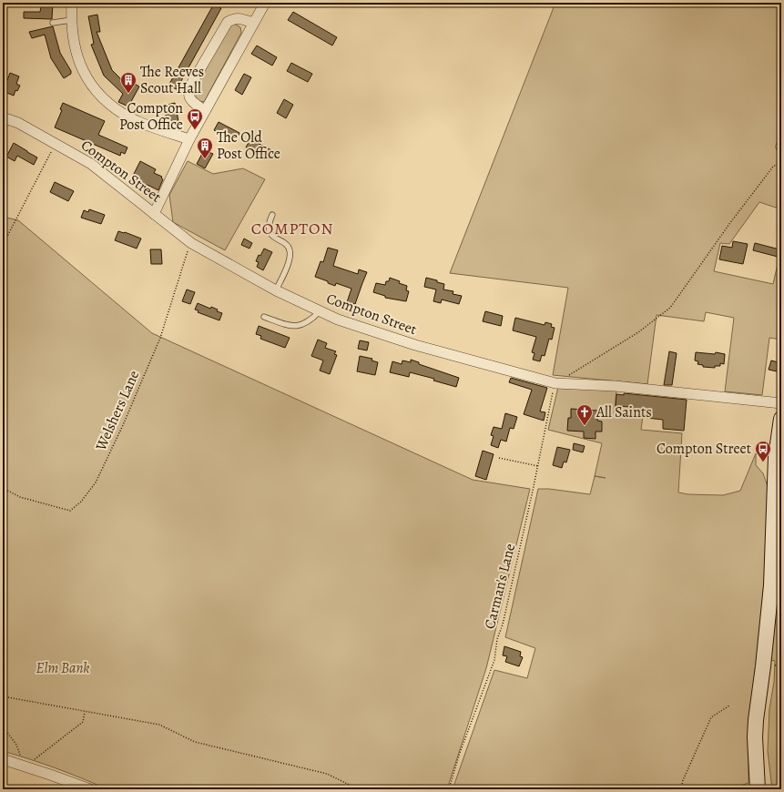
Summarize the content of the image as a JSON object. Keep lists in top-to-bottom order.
{
  "streets": {
    "street": ["Compton Street"],
    "path": ["Welshers Lane", "Carman's Lane"]
  },
  "crossings": [
    ["Compton Street", "Welshers Lane"],
    ["Compton Street", "Carman's Lane"]
  ],
  "districts": ["COMPTON"],
  "parks": ["Elm Bank"],
  "places": {
    "building": ["The Reeves Scout Hall", "The Old Post Office"],
    "bus stop": ["Compton Post Office", "Compton Street"],
    "church": ["All Saints"]
  }
}
